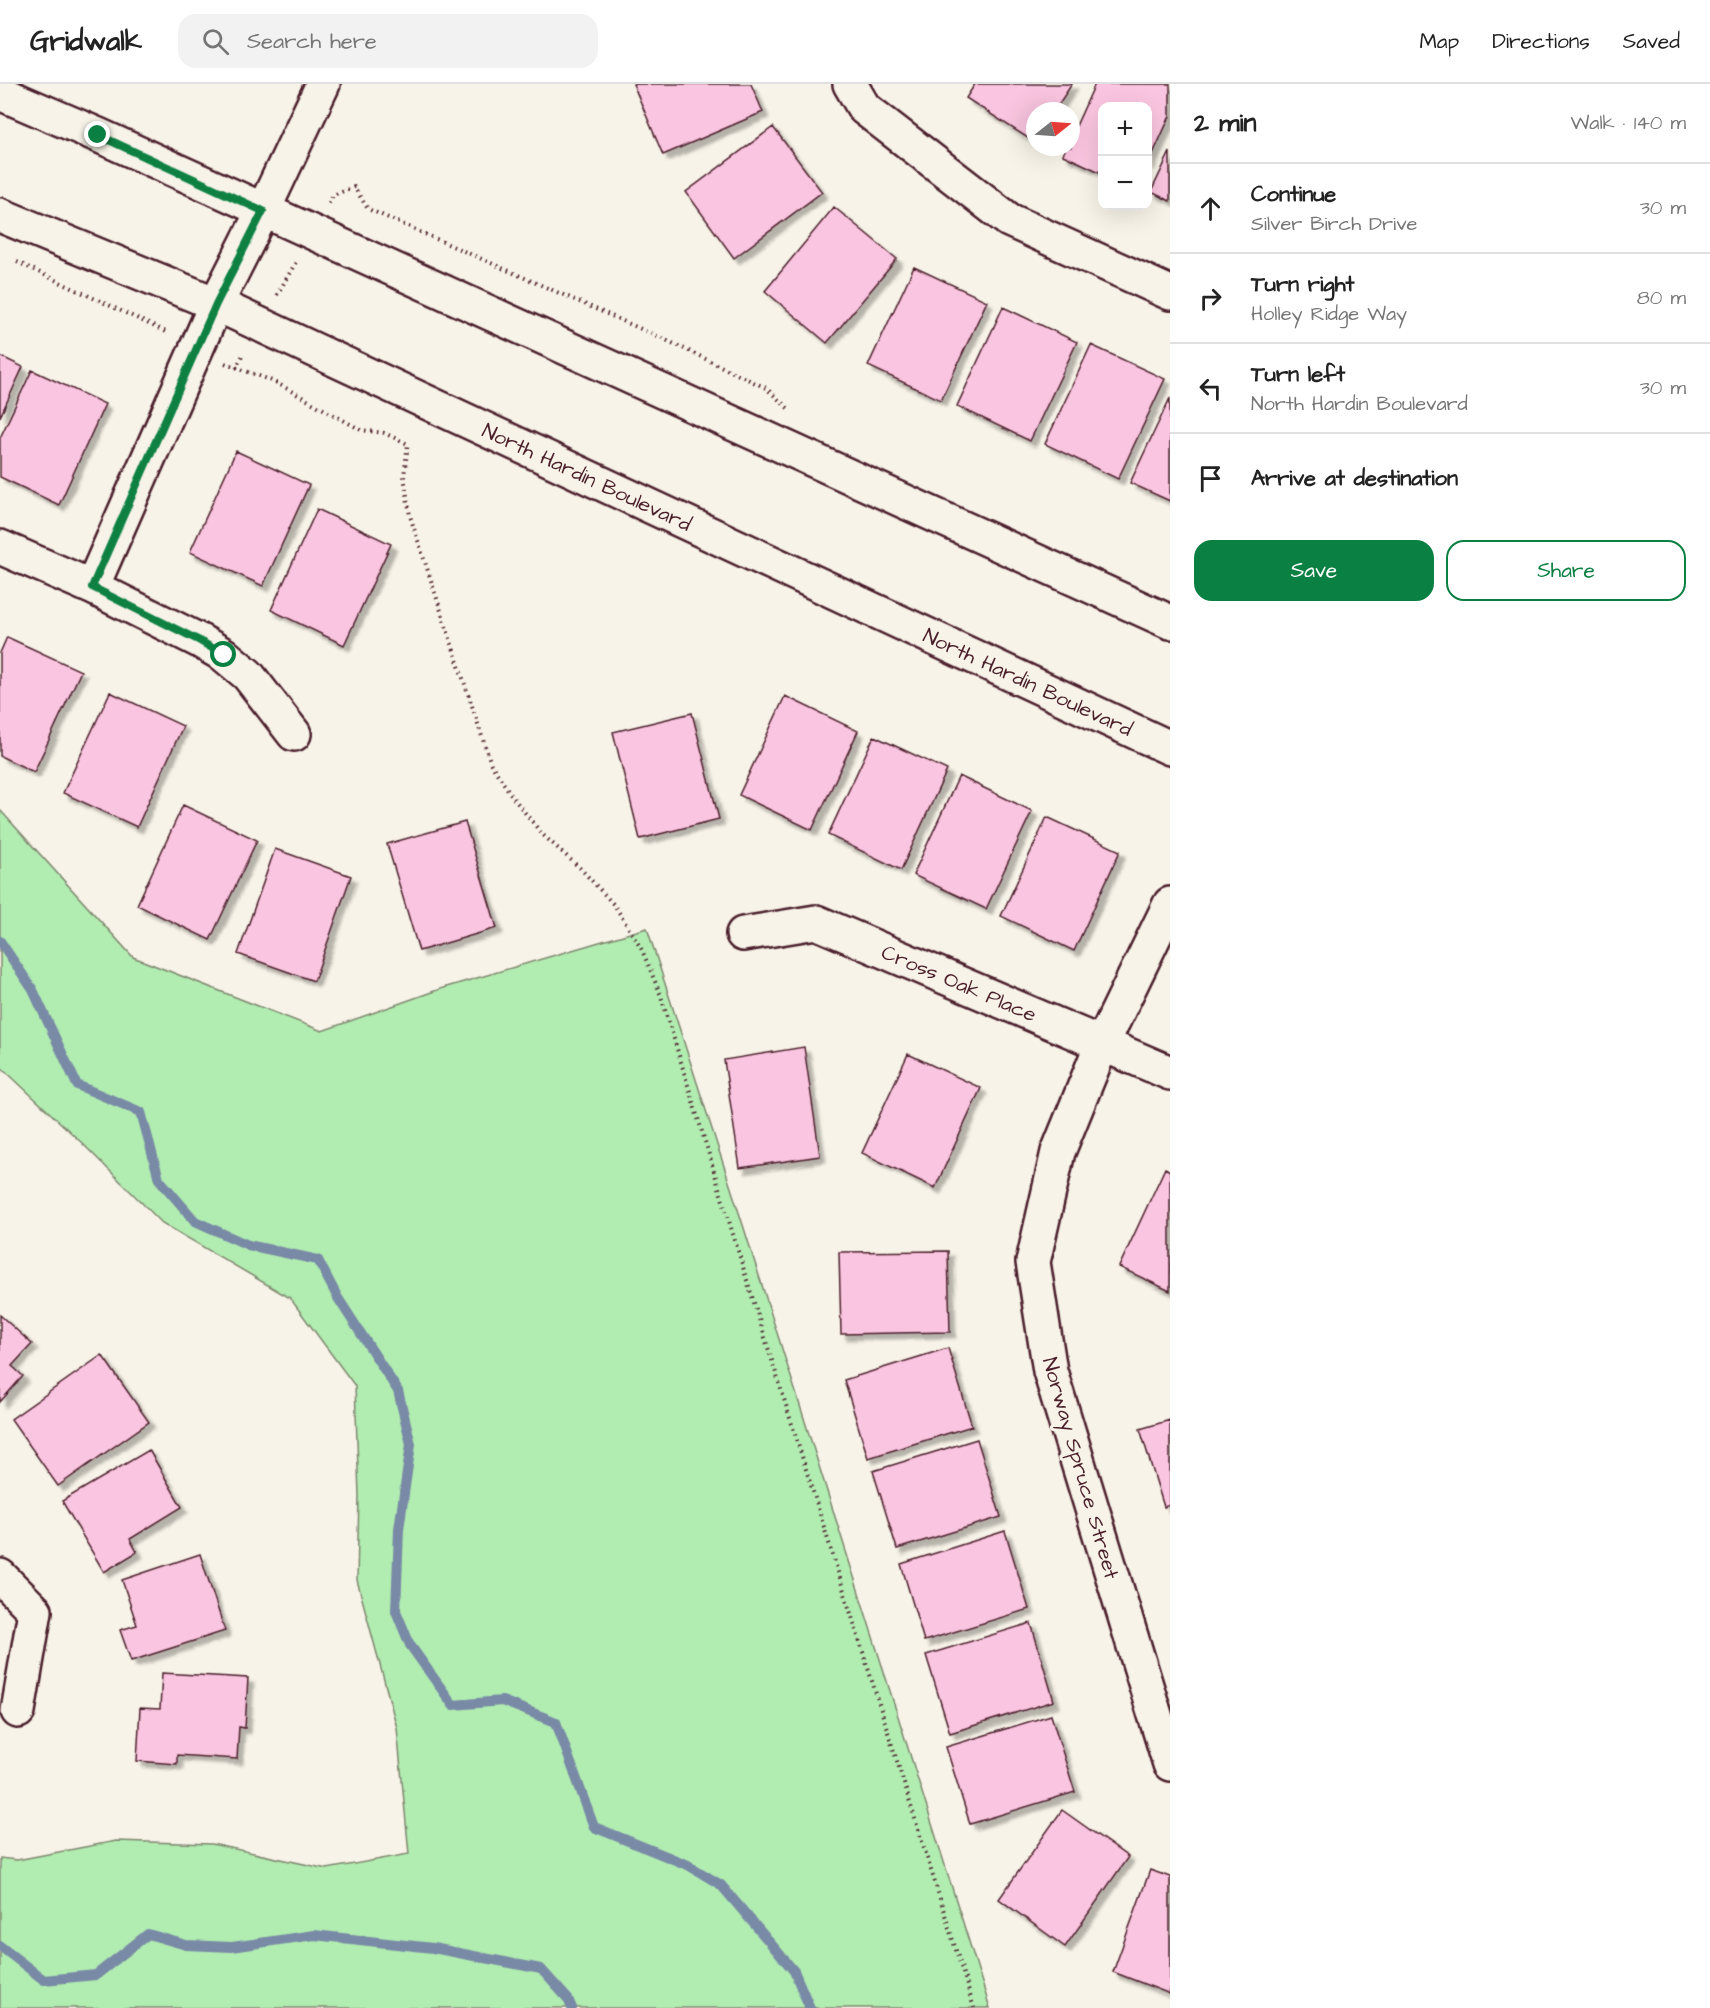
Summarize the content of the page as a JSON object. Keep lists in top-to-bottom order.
{
  "streets": {
    "street": ["North Hardin Boulevard", "Cross Oak Place", "Norway Spruce Street"]
  },
  "crossings": [
    ["Cross Oak Place", "Norway Spruce Street"]
  ],
  "north": "right",
  "page": {
    "header": "Gridwalk",
    "search": "Search here",
    "nav": ["Map", "Directions", "Saved"],
    "heading": ["2 min", "Walk · 140 m"],
    "map_buttons": ["+", "−"],
    "list": [
      ["Continue", "Silver Birch Drive", "30 m"],
      ["Turn right", "Holley Ridge Way", "80 m"],
      ["Turn left", "North Hardin Boulevard", "30 m"],
      "Arrive at destination"
    ],
    "buttons": ["Save", "Share"]
  }
}
